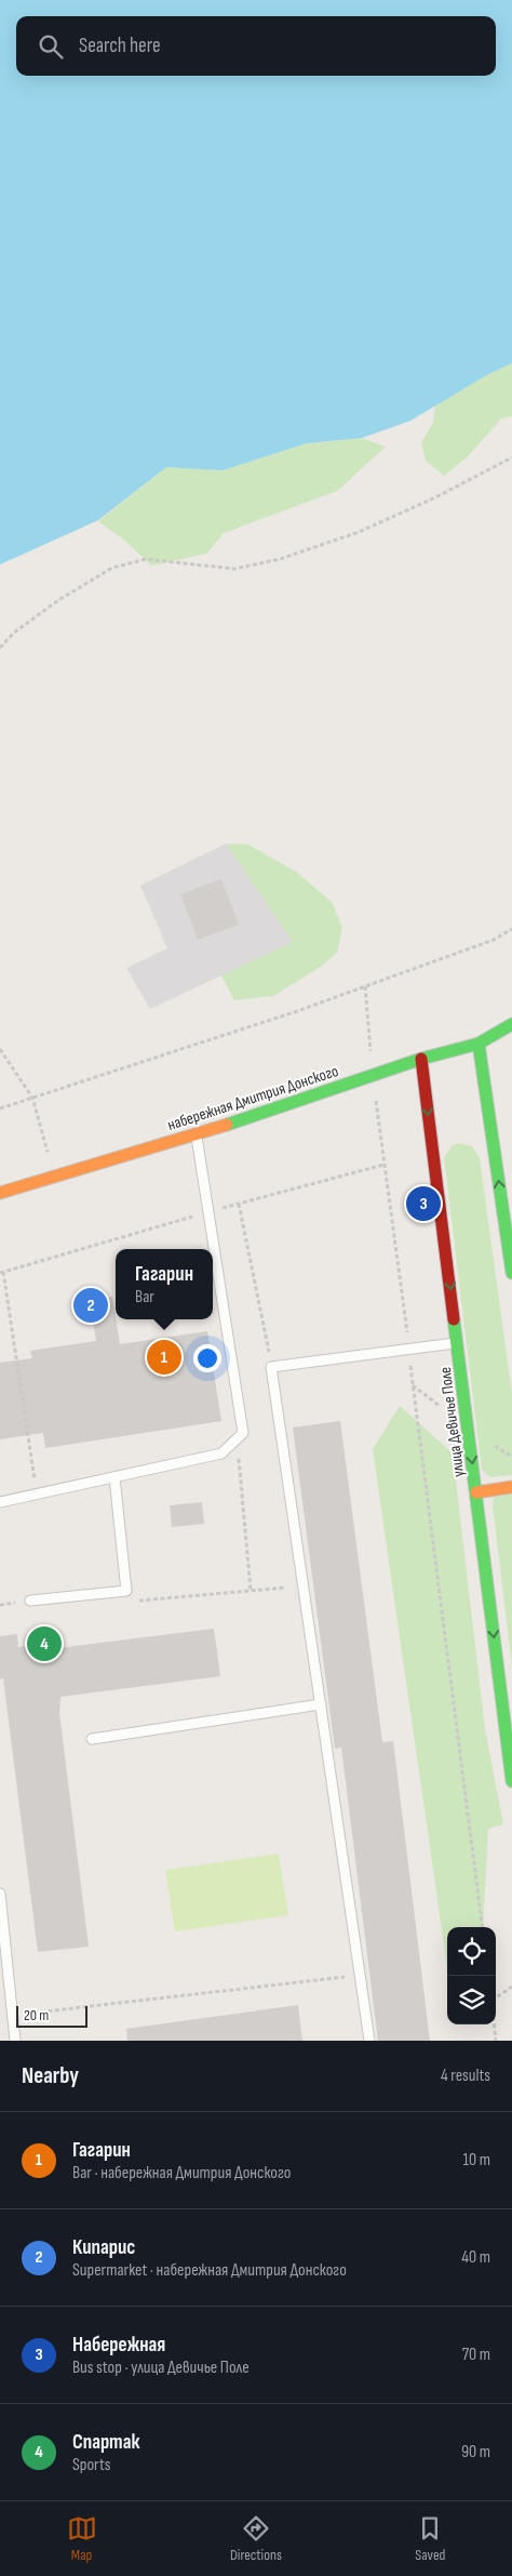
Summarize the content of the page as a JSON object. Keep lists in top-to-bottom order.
{
  "streets": {
    "street": ["набережная Дмитрия Донского", "улица Девичье Поле"]
  },
  "crossings": [
    ["набережная Дмитрия Донского", "улица Девичье Поле"]
  ],
  "scale_bar": "20 m",
  "page": {
    "search": "Search here",
    "pins": [
      "3",
      "2",
      "1",
      "4"
    ],
    "popup": ["Гагарин", "Bar"],
    "scale": "20 m",
    "heading": ["Nearby", "4 results"],
    "list": [
      {
        "mark": "1",
        "name": "Гагарин",
        "note": "Bar · набережная Дмитрия Донского",
        "value": "10 m"
      },
      {
        "mark": "2",
        "name": "Кипарис",
        "note": "Supermarket · набережная Дмитрия Донского",
        "value": "40 m"
      },
      {
        "mark": "3",
        "name": "Набережная",
        "note": "Bus stop · улица Девичье Поле",
        "value": "70 m"
      },
      {
        "mark": "4",
        "name": "Спартак",
        "note": "Sports",
        "value": "90 m"
      }
    ],
    "nav": ["Map", "Directions", "Saved"]
  }
}
